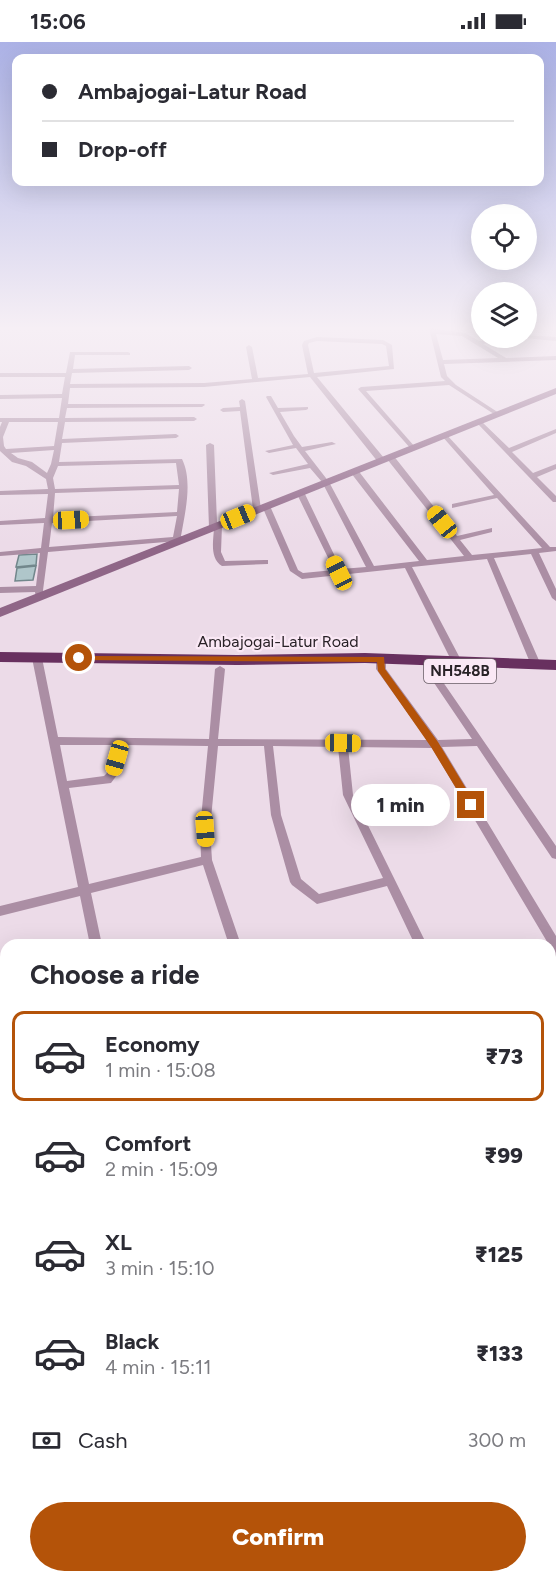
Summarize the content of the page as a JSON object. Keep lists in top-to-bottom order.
{
  "streets": {
    "highway": ["Ambajogai-Latur Road", "NH548B"]
  },
  "crossings": [
    ["Ambajogai-Latur Road", "NH548B"]
  ],
  "page": {
    "status": "15:06",
    "banner": ["Ambajogai-Latur Road", "Drop-off"],
    "bubble": "1 min",
    "heading": "Choose a ride",
    "list": [
      {
        "name": "Economy",
        "note": "1 min · 15:08",
        "value": "₹73"
      },
      {
        "name": "Comfort",
        "note": "2 min · 15:09",
        "value": "₹99"
      },
      {
        "name": "XL",
        "note": "3 min · 15:10",
        "value": "₹125"
      },
      {
        "name": "Black",
        "note": "4 min · 15:11",
        "value": "₹133"
      }
    ],
    "pay": ["Cash", "300 m"],
    "buttons": "Confirm"
  }
}
